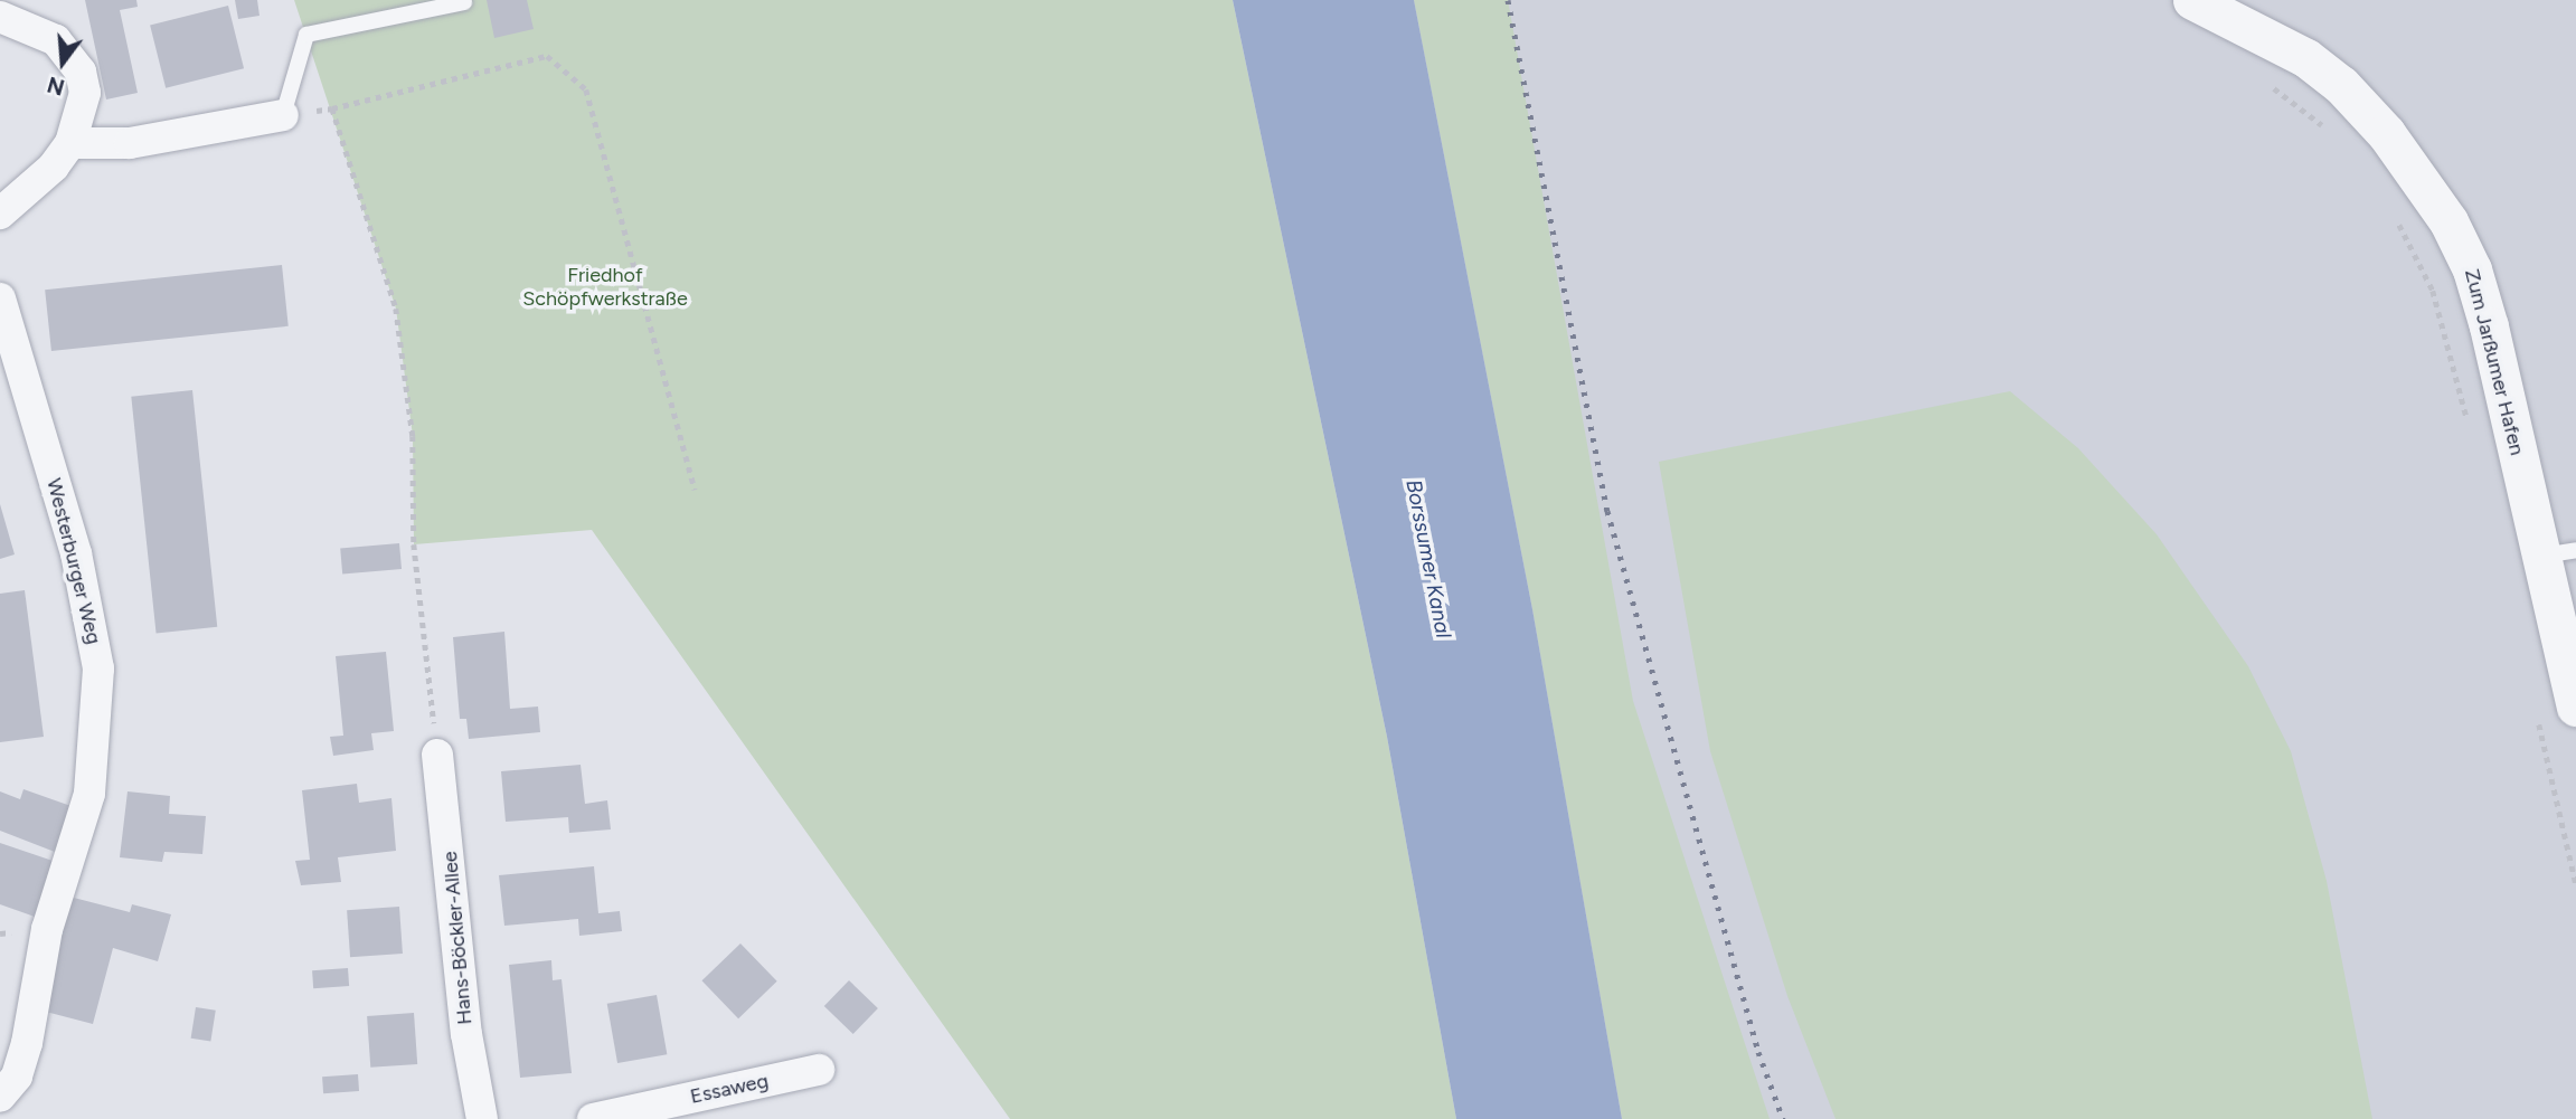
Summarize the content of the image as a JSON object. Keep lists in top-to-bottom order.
{
  "streets": {
    "street": [
      "Zum Jarßumer Hafen",
      "Westerburger Weg",
      "Hans-Böckler-Allee",
      "Essaweg"
    ]
  },
  "water": ["Borssumer Kanal"],
  "parks": ["Friedhof Schöpfwerkstraße"],
  "north": "bottom"
}
